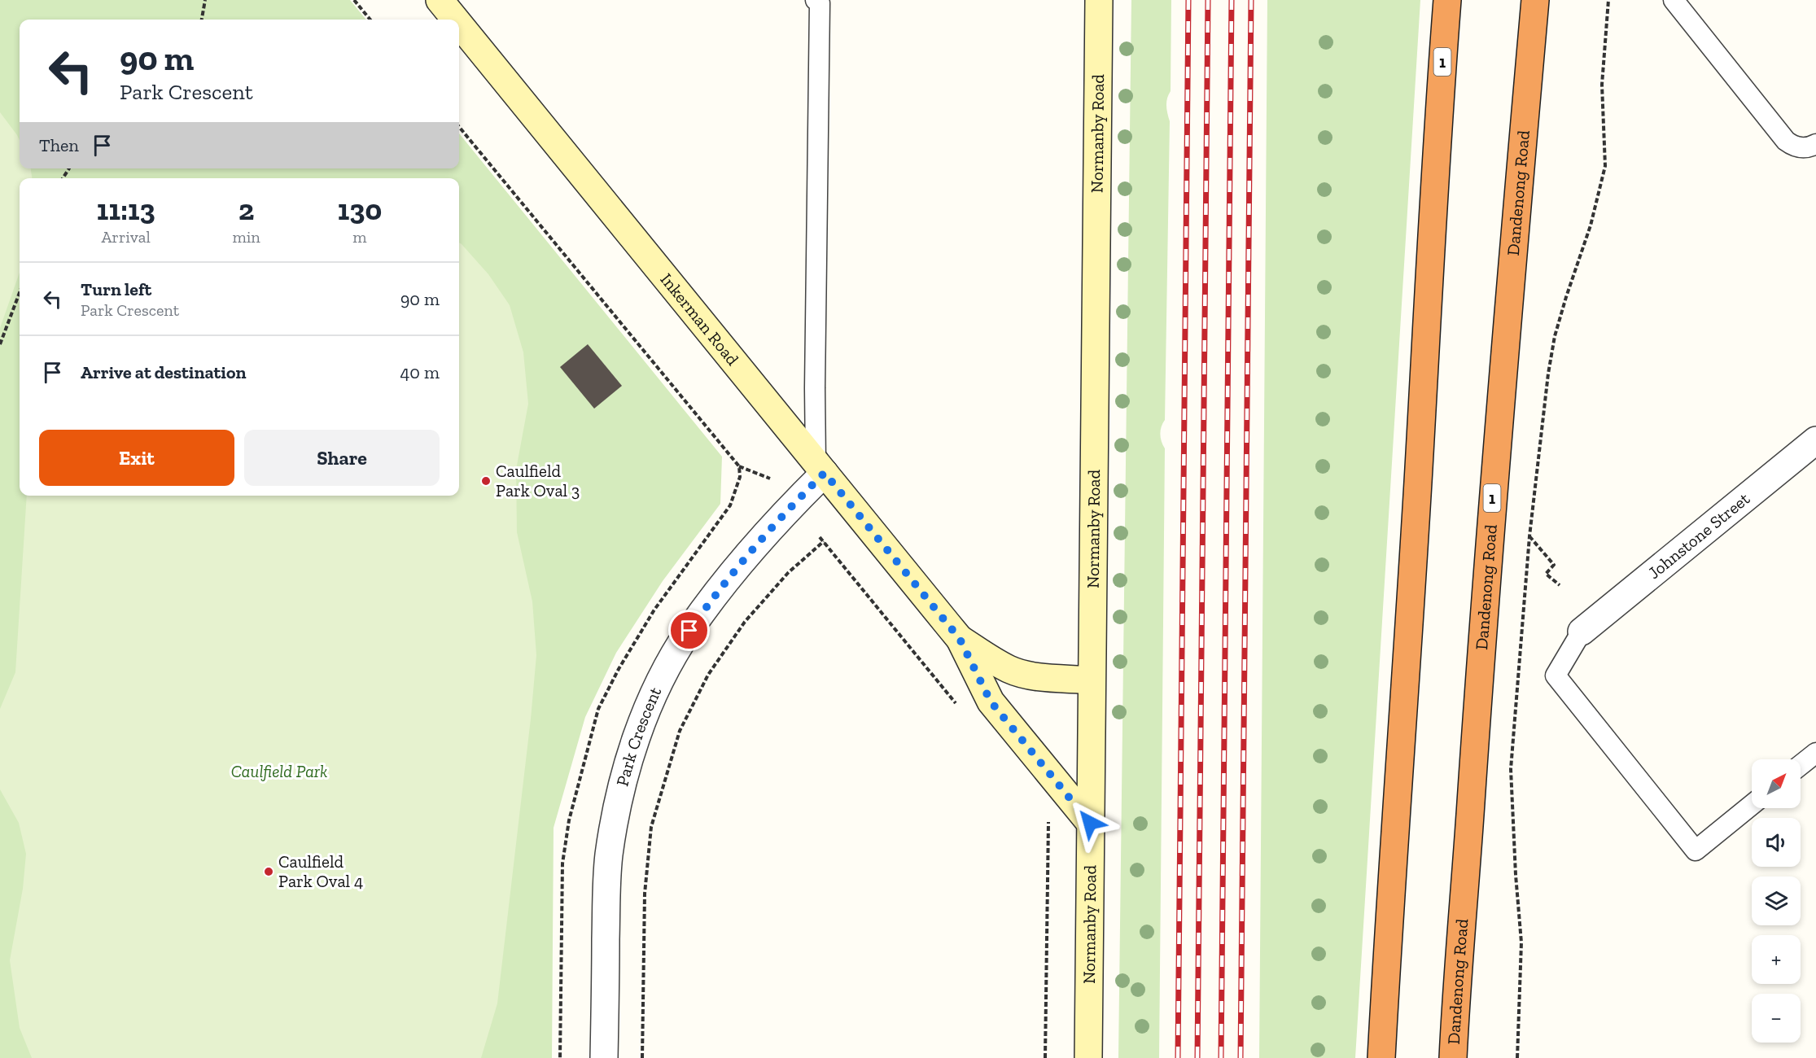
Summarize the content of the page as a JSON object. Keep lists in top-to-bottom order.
{
  "streets": {
    "highway": ["1", "Dandenong Road"],
    "street": [
      "Normanby Road",
      "Inkerman Road",
      "Johnstone Street",
      "Park Crescent"
    ]
  },
  "crossings": [
    ["Normanby Road", "Inkerman Road"],
    ["Inkerman Road", "Park Crescent"]
  ],
  "parks": ["Caulfield Park"],
  "places": ["Caulfield Park Oval 3", "Caulfield Park Oval 4"],
  "north": "top right",
  "page": {
    "turn": ["90 m", "Park Crescent"],
    "then": "Then",
    "eta": [
      "11:13",
      "Arrival",
      "2",
      "min",
      "130",
      "m"
    ],
    "list": [
      {
        "name": "Turn left",
        "note": "Park Crescent",
        "value": "90 m"
      },
      {
        "name": "Arrive at destination",
        "value": "40 m"
      }
    ],
    "buttons": ["Exit", "Share"],
    "map_buttons": ["+", "−"]
  }
}
